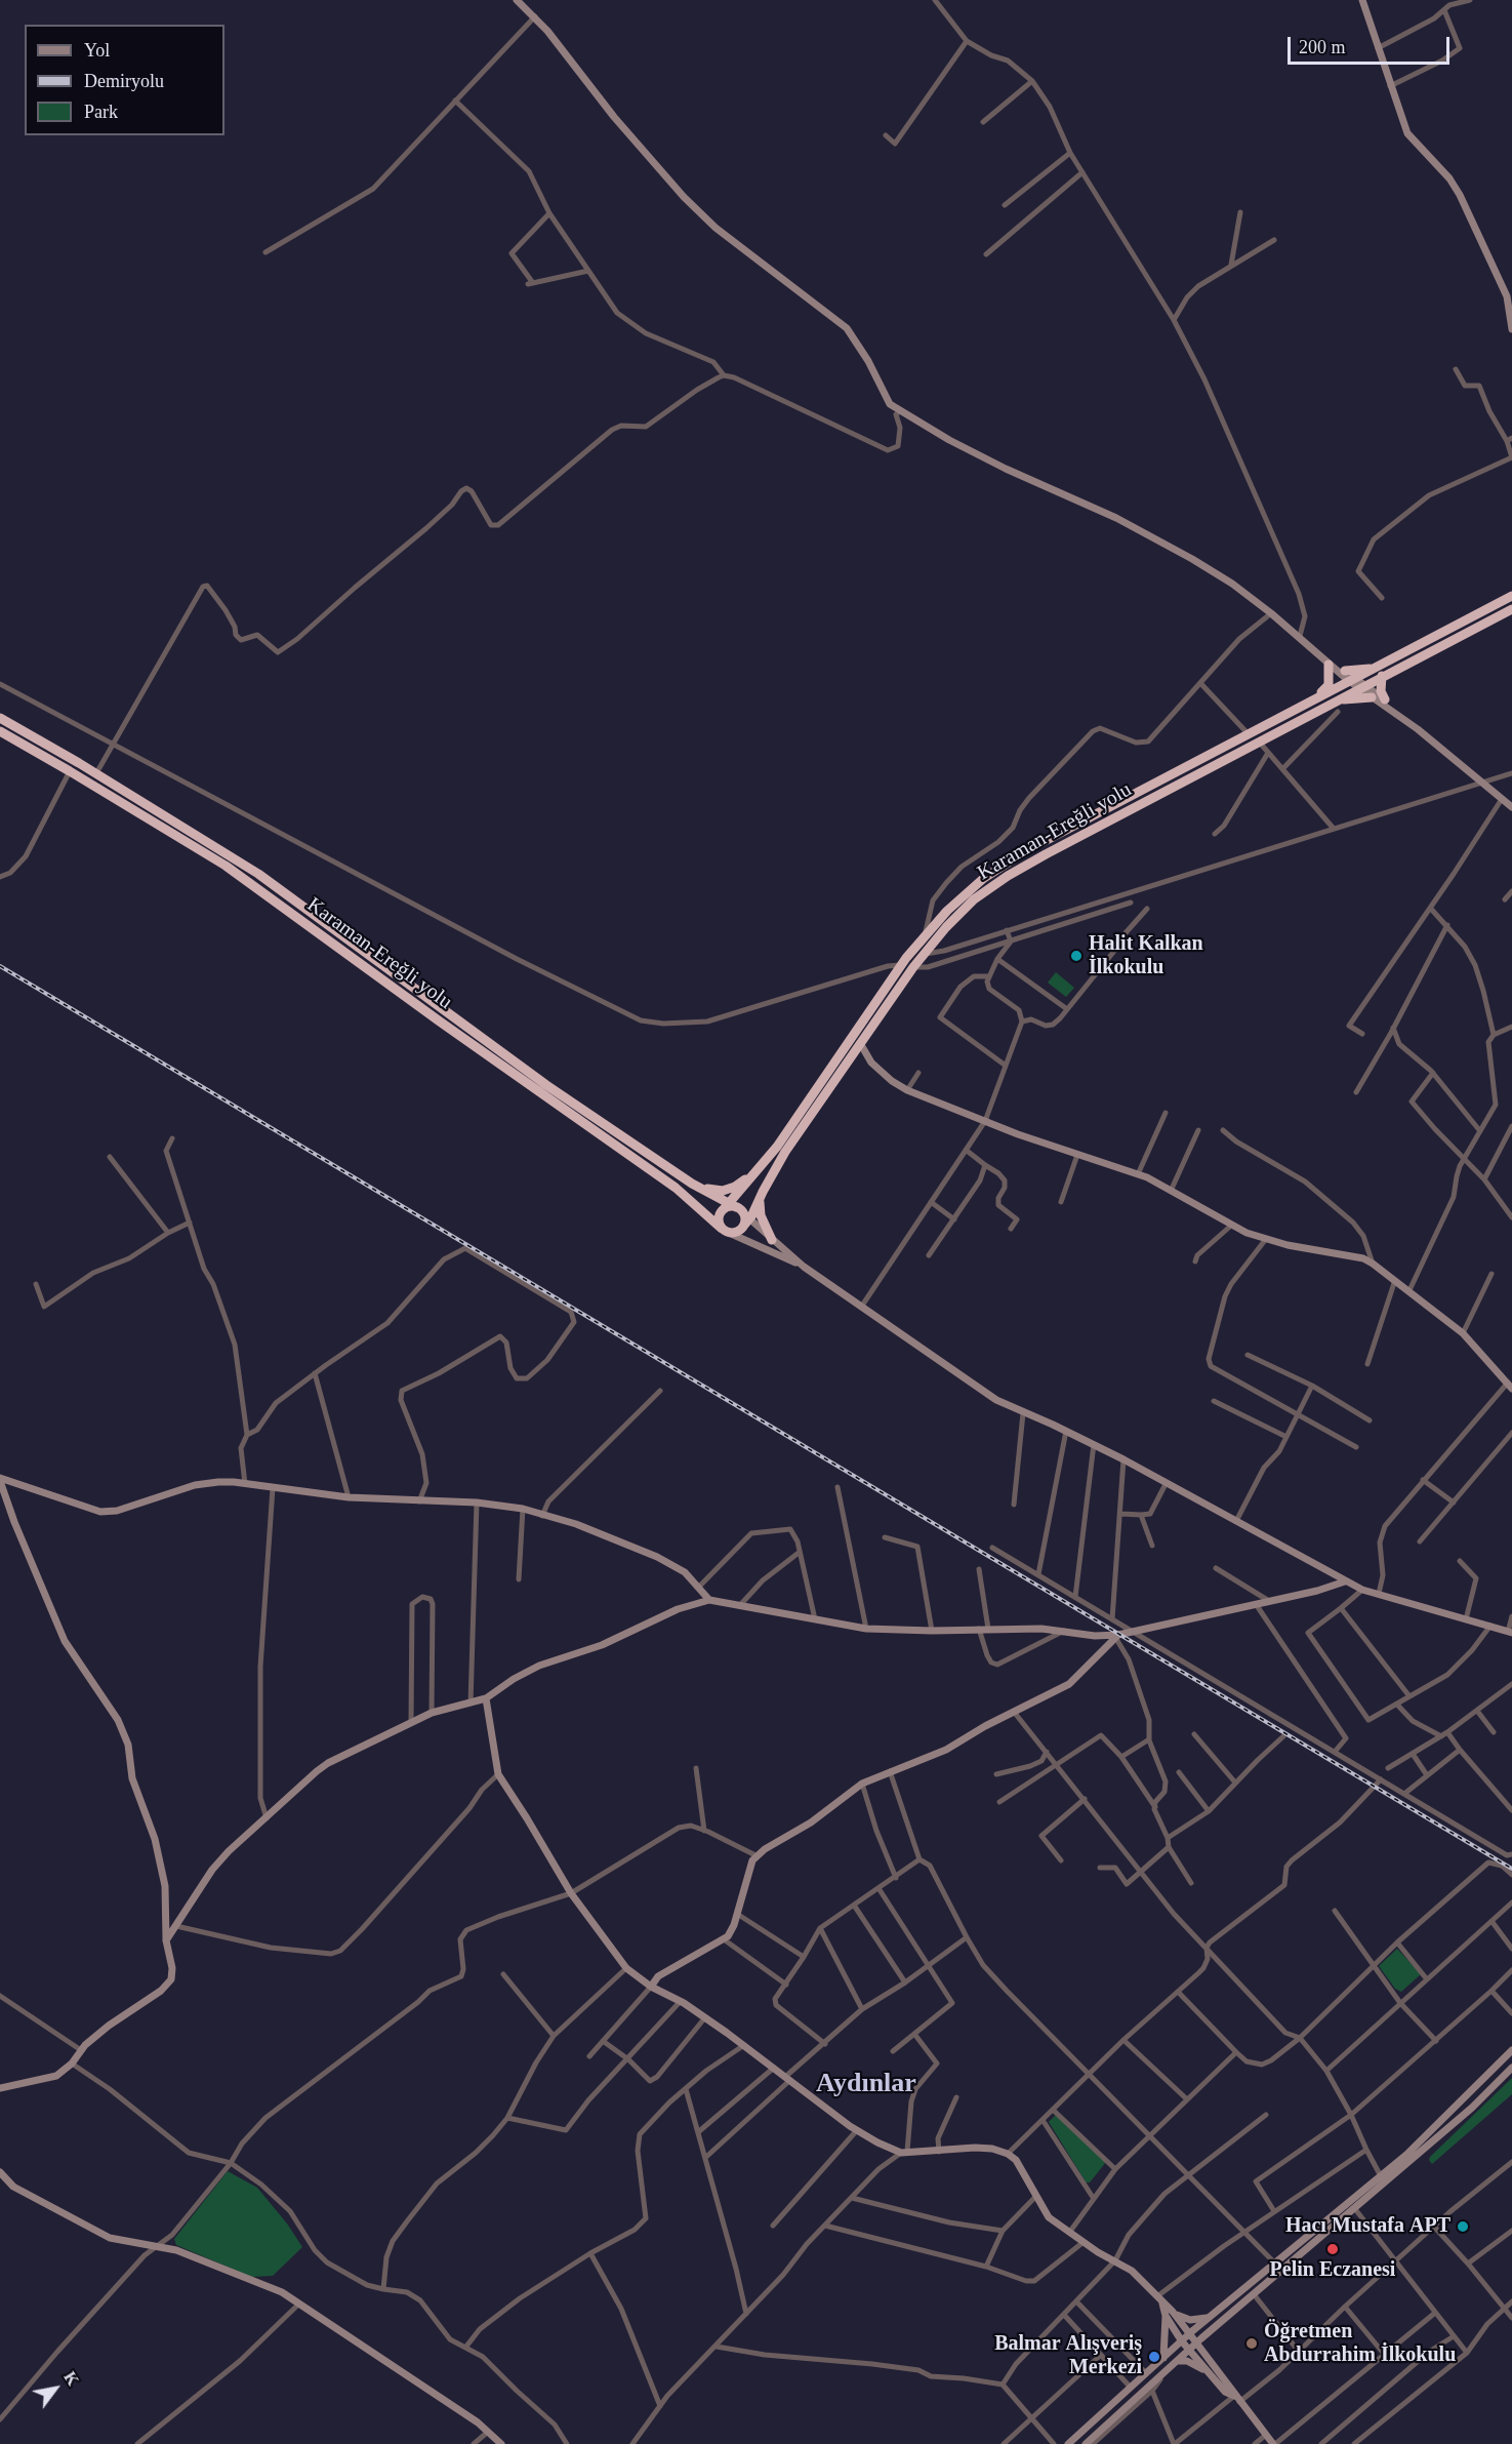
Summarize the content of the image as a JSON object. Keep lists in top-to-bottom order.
{
  "streets": {
    "highway": ["Karaman-Ereğli yolu"]
  },
  "districts": ["Aydınlar"],
  "places": [
    "Halit Kalkan İlkokulu",
    "Hacı Mustafa APT",
    "Pelin Eczanesi",
    "Öğretmen Abdurrahim İlkokulu",
    "Balmar Alışveriş Merkezi"
  ],
  "legend": ["Yol", "Demiryolu", "Park"],
  "scale_bar": "200 m",
  "north": "top right"
}
